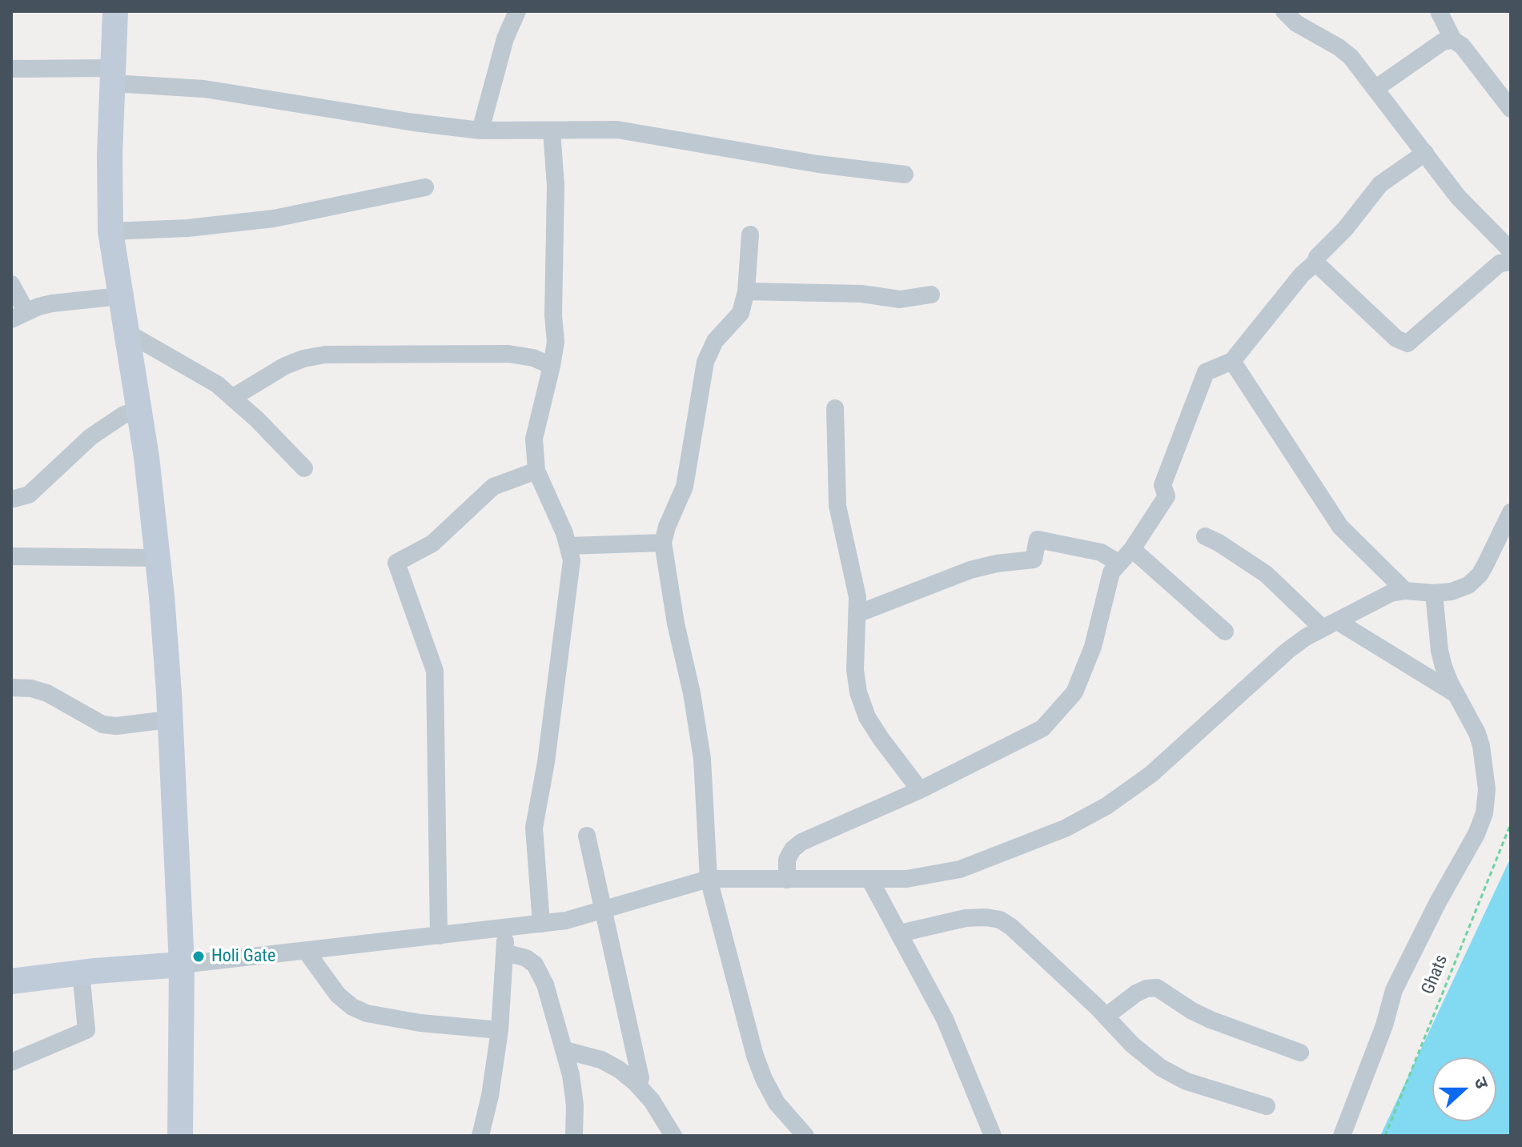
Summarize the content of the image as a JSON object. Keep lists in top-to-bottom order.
{
  "streets": {
    "path": ["Ghats"]
  },
  "places": ["Holi Gate"],
  "north": "right"
}
